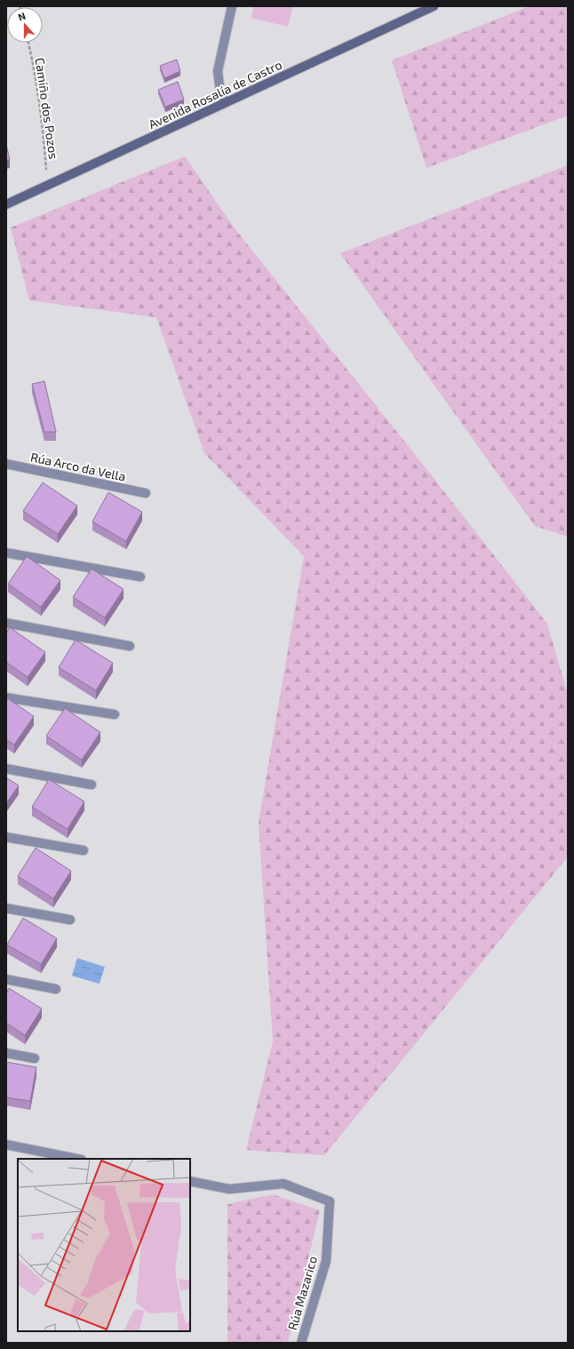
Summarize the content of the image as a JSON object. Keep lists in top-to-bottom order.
{
  "streets": {
    "street": ["Avenida Rosalía de Castro", "Rúa Arco da Vella", "Rúa Mazarico"],
    "path": ["Camiño dos Pozos"]
  },
  "crossings": [
    ["Avenida Rosalía de Castro", "Camiño dos Pozos"]
  ],
  "north": "top"
}
